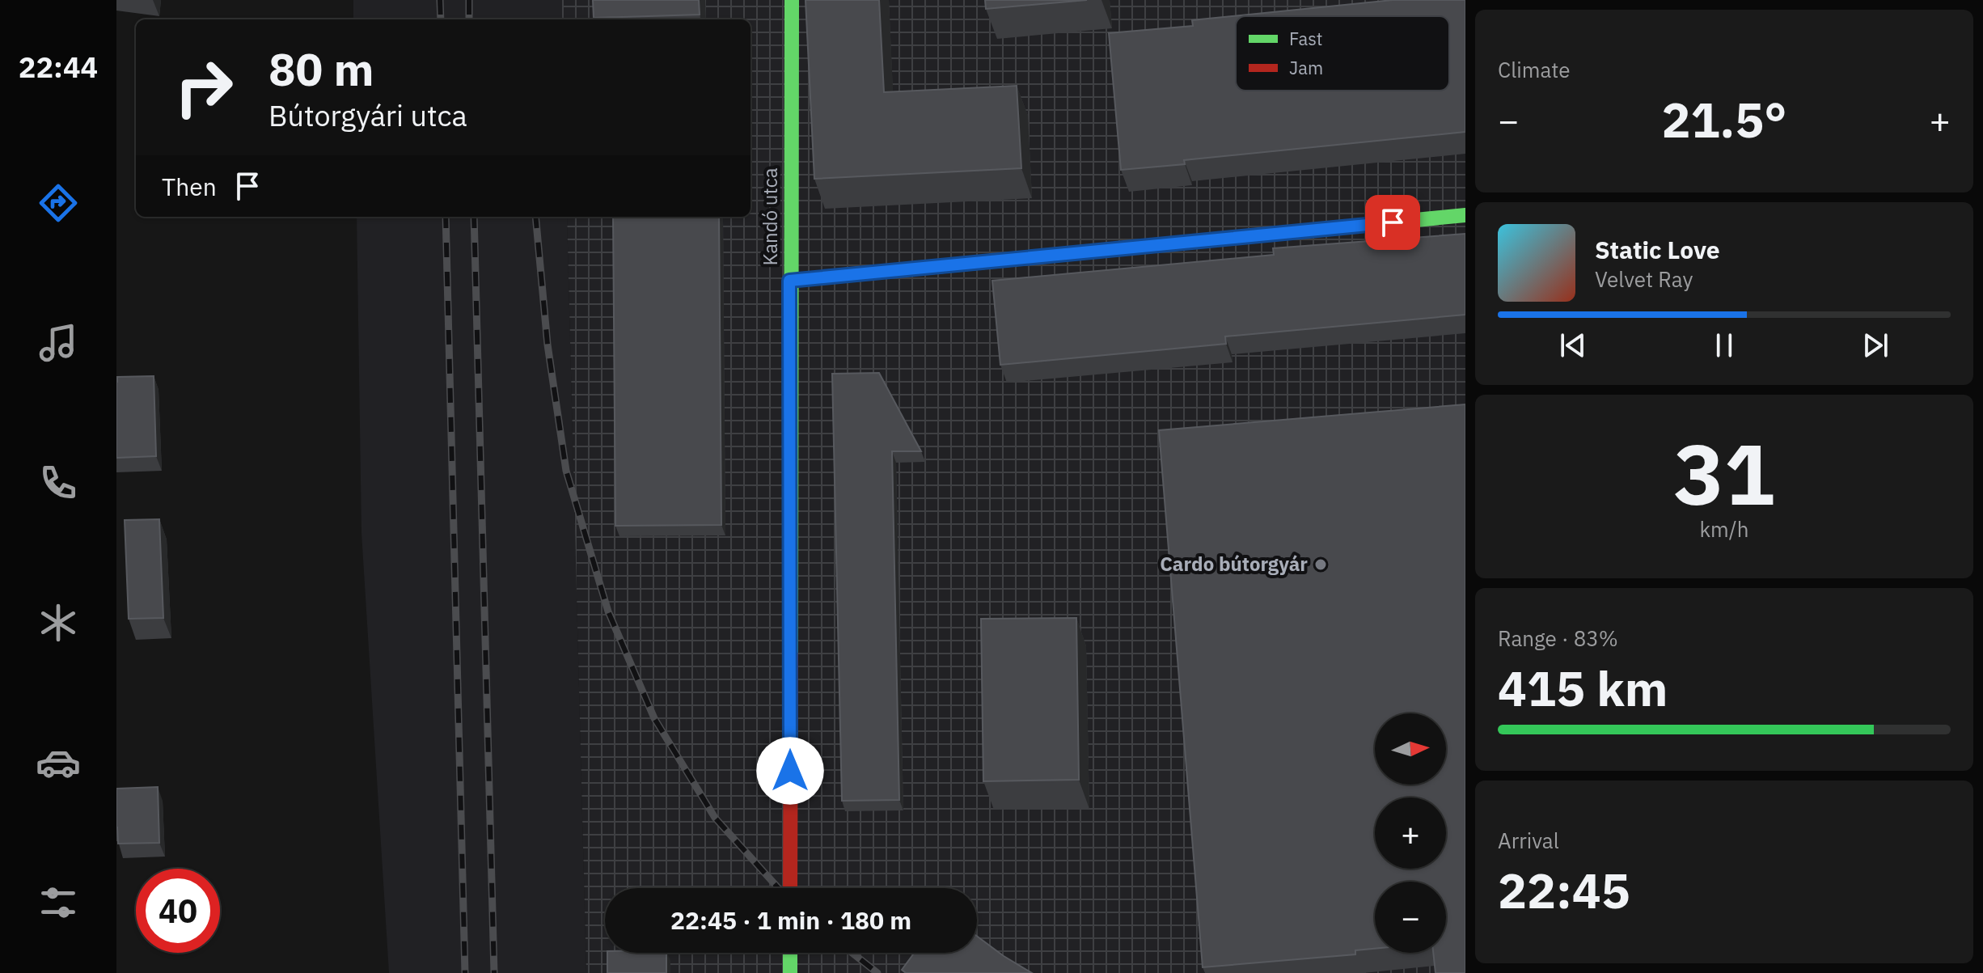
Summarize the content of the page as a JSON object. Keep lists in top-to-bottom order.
{
  "streets": {
    "street": ["Kandó utca"]
  },
  "places": ["Cardo bútorgyár"],
  "legend": ["Fast", "Jam"],
  "north": "right",
  "page": {
    "tabs": "22:44",
    "tile": [
      "Climate",
      ["31", "km/h"],
      ["Range · 83%", "415 km"],
      ["Arrival", "22:45"]
    ],
    "turn": ["80 m", "Bútorgyári utca"],
    "heat": ["−", "21.5°", "+"],
    "then": "Then",
    "song": ["Static Love", "Velvet Ray"],
    "map_buttons": ["+", "−"],
    "limit": "40",
    "trip": "22:45 · 1 min · 180 m"
  }
}
